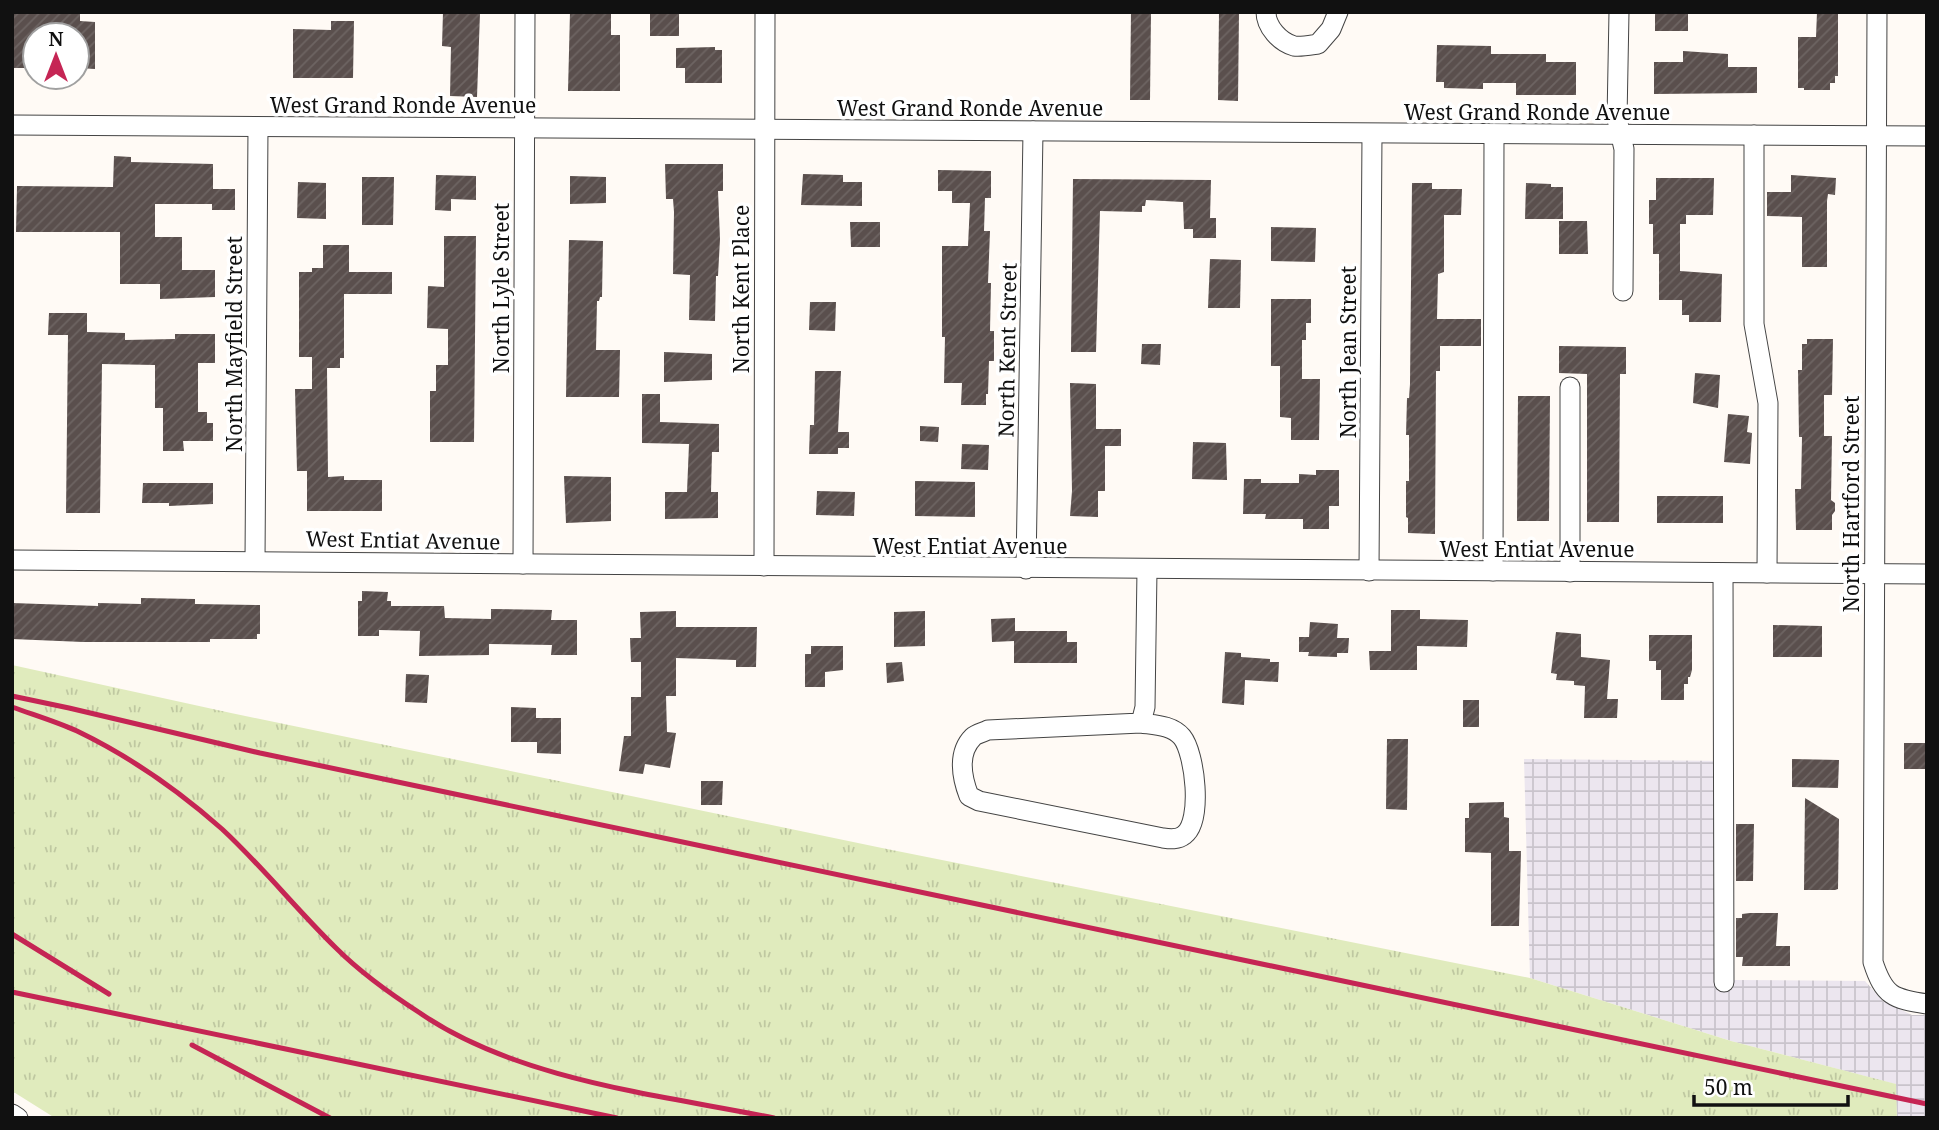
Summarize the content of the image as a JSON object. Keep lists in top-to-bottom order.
{
  "streets": {
    "street": [
      "West Grand Ronde Avenue",
      "North Lyle Street",
      "North Kent Place",
      "North Mayfield Street",
      "North Kent Street",
      "North Jean Street",
      "North Hartford Street",
      "West Entiat Avenue"
    ]
  },
  "crossings": [
    ["West Grand Ronde Avenue", "North Lyle Street"],
    ["West Grand Ronde Avenue", "North Kent Place"],
    ["West Grand Ronde Avenue", "North Mayfield Street"],
    ["West Grand Ronde Avenue", "North Kent Street"],
    ["West Grand Ronde Avenue", "North Jean Street"],
    ["West Grand Ronde Avenue", "North Hartford Street"],
    ["North Lyle Street", "West Entiat Avenue"],
    ["North Kent Place", "West Entiat Avenue"],
    ["North Mayfield Street", "West Entiat Avenue"],
    ["North Kent Street", "West Entiat Avenue"],
    ["North Jean Street", "West Entiat Avenue"],
    ["North Hartford Street", "West Entiat Avenue"]
  ],
  "scale_bar": "50 m",
  "north": "top"
}
